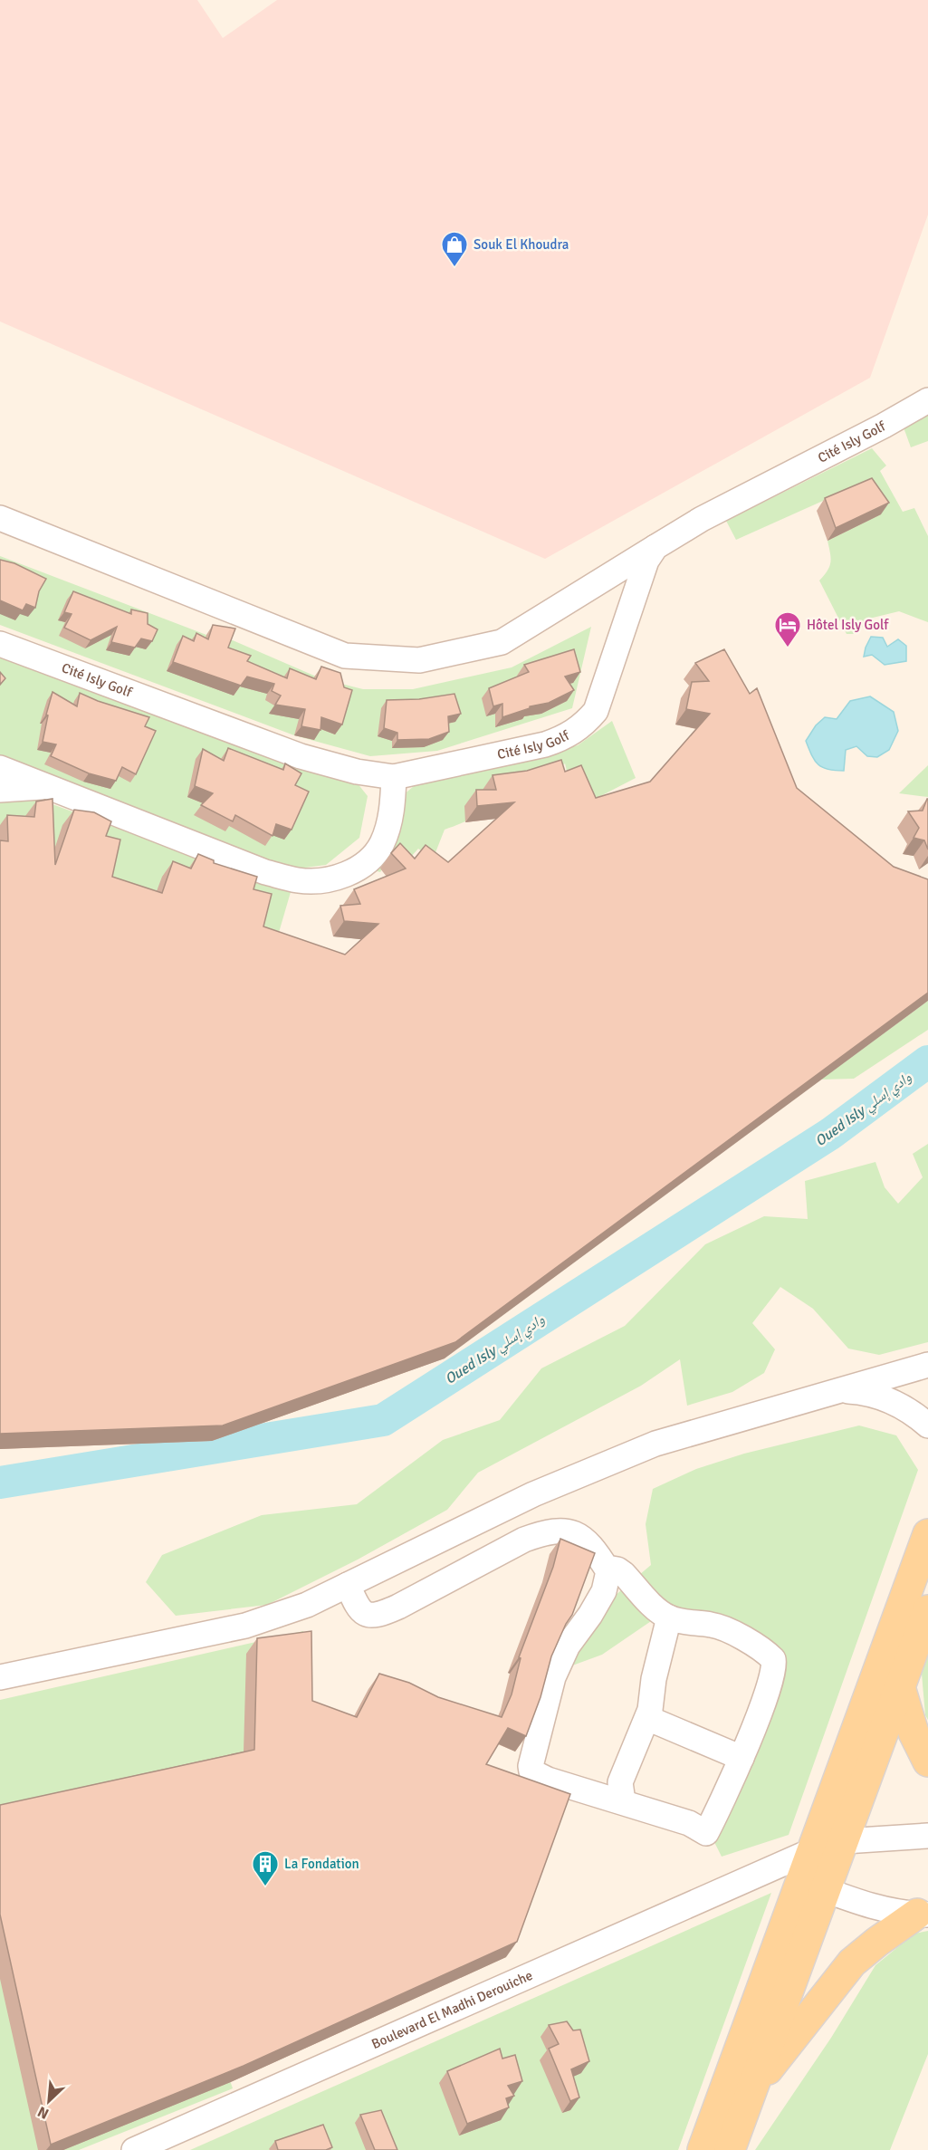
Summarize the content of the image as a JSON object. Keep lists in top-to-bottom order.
{
  "streets": {
    "street": ["Cité Isly Golf", "Boulevard El Madhi Derouiche"]
  },
  "water": ["Oued Isly وادي إسلي"],
  "places": {
    "shop": ["Souk El Khoudra"],
    "hotel": ["Hôtel Isly Golf"],
    "building": ["La Fondation"]
  },
  "north": "bottom left"
}
